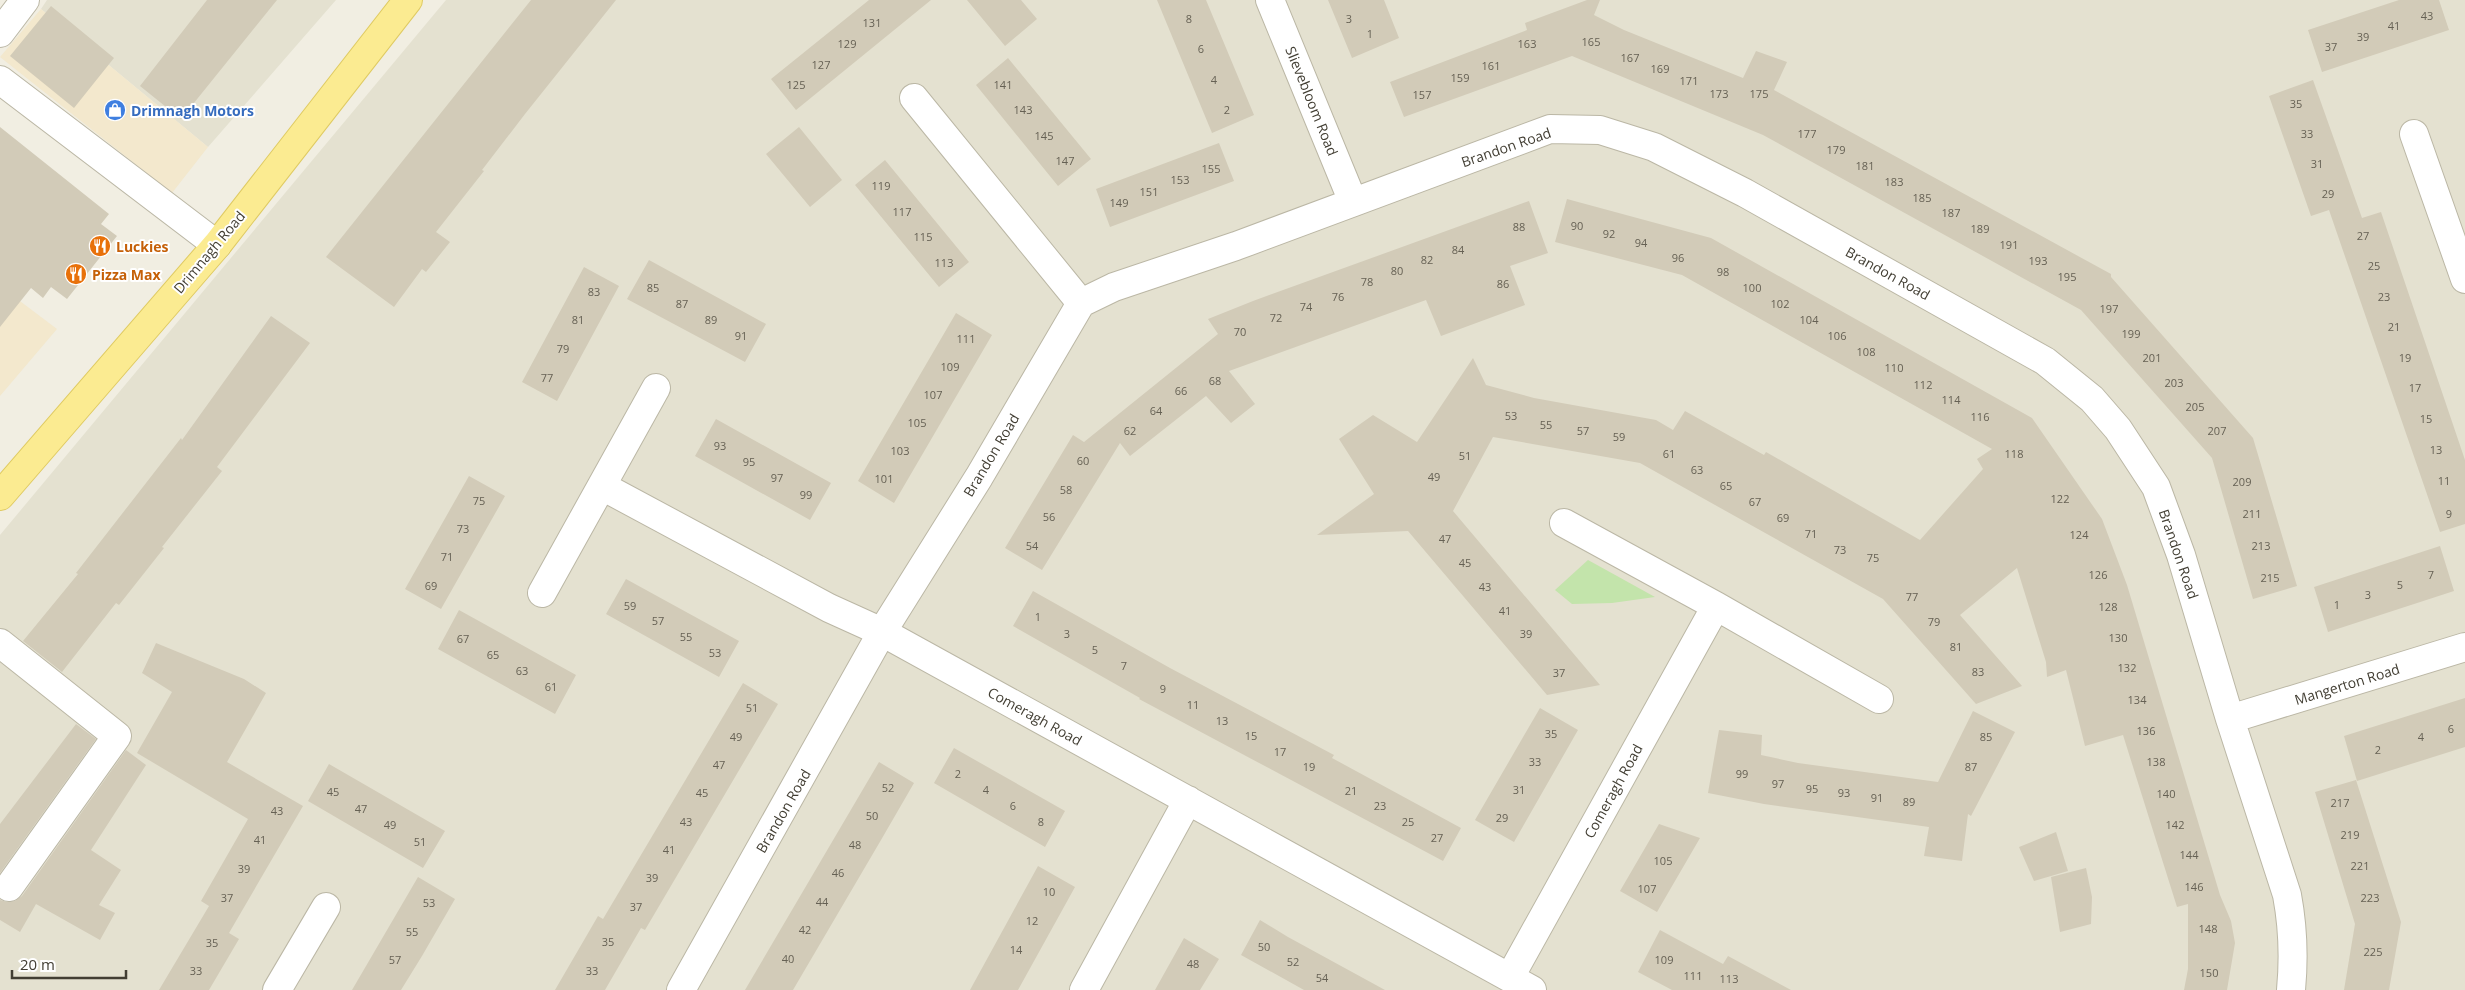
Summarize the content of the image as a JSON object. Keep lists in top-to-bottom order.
{
  "streets": {
    "main road": ["Drimnagh Road"],
    "street": [
      "Slievebloom Road",
      "Brandon Road",
      "Mangerton Road",
      "Comeragh Road"
    ]
  },
  "crossings": [
    ["Slievebloom Road", "Brandon Road"],
    ["Brandon Road", "Mangerton Road"],
    ["Brandon Road", "Comeragh Road"]
  ],
  "places": {
    "shop": ["Drimnagh Motors"],
    "restaurant": ["Luckies", "Pizza Max"]
  },
  "house_numbers": [
    "43",
    "8",
    "3",
    "131",
    "41",
    "1",
    "39",
    "165",
    "129",
    "163",
    "37",
    "6",
    "167",
    "127",
    "161",
    "169",
    "159",
    "4",
    "171",
    "125",
    "141",
    "173",
    "175",
    "157",
    "35",
    "143",
    "2",
    "177",
    "33",
    "145",
    "179",
    "147",
    "31",
    "181",
    "155",
    "153",
    "183",
    "119",
    "151",
    "29",
    "185",
    "149",
    "117",
    "187",
    "90",
    "88",
    "189",
    "92",
    "27",
    "115",
    "94",
    "191",
    "84",
    "96",
    "82",
    "193",
    "113",
    "25",
    "80",
    "98",
    "195",
    "78",
    "86",
    "85",
    "100",
    "83",
    "76",
    "23",
    "87",
    "102",
    "74",
    "197",
    "72",
    "81",
    "89",
    "104",
    "21",
    "70",
    "199",
    "91",
    "106",
    "111",
    "79",
    "108",
    "201",
    "19",
    "109",
    "110",
    "77",
    "68",
    "203",
    "112",
    "17",
    "66",
    "107",
    "114",
    "205",
    "64",
    "53",
    "116",
    "15",
    "105",
    "55",
    "62",
    "57",
    "207",
    "59",
    "93",
    "13",
    "103",
    "61",
    "118",
    "51",
    "60",
    "95",
    "63",
    "49",
    "97",
    "101",
    "11",
    "209",
    "65",
    "58",
    "99",
    "122",
    "75",
    "67",
    "211",
    "9",
    "56",
    "69",
    "73",
    "71",
    "124",
    "47",
    "54",
    "213",
    "73",
    "71",
    "75",
    "45",
    "126",
    "7",
    "215",
    "5",
    "69",
    "43",
    "3",
    "77",
    "1",
    "59",
    "128",
    "41",
    "1",
    "57",
    "79",
    "3",
    "39",
    "55",
    "130",
    "67",
    "81",
    "5",
    "53",
    "65",
    "7",
    "132",
    "63",
    "83",
    "37",
    "61",
    "9",
    "134",
    "11",
    "51",
    "13",
    "6",
    "136",
    "35",
    "15",
    "49",
    "85",
    "4",
    "2",
    "17",
    "33",
    "138",
    "47",
    "19",
    "87",
    "2",
    "99",
    "97",
    "52",
    "95",
    "4",
    "31",
    "21",
    "45",
    "45",
    "93",
    "140",
    "91",
    "89",
    "217",
    "6",
    "23",
    "47",
    "43",
    "50",
    "29",
    "43",
    "8",
    "25",
    "49",
    "142",
    "219",
    "27",
    "41",
    "51",
    "48",
    "41",
    "144",
    "105",
    "221",
    "39",
    "46",
    "39",
    "146",
    "107",
    "10",
    "37",
    "223",
    "44",
    "53",
    "37",
    "12",
    "148",
    "42",
    "55",
    "35",
    "35",
    "50",
    "14",
    "225",
    "40",
    "57",
    "109",
    "52",
    "48",
    "33",
    "33",
    "150",
    "111",
    "54",
    "113"
  ],
  "scale_bar": "20 m"
}
